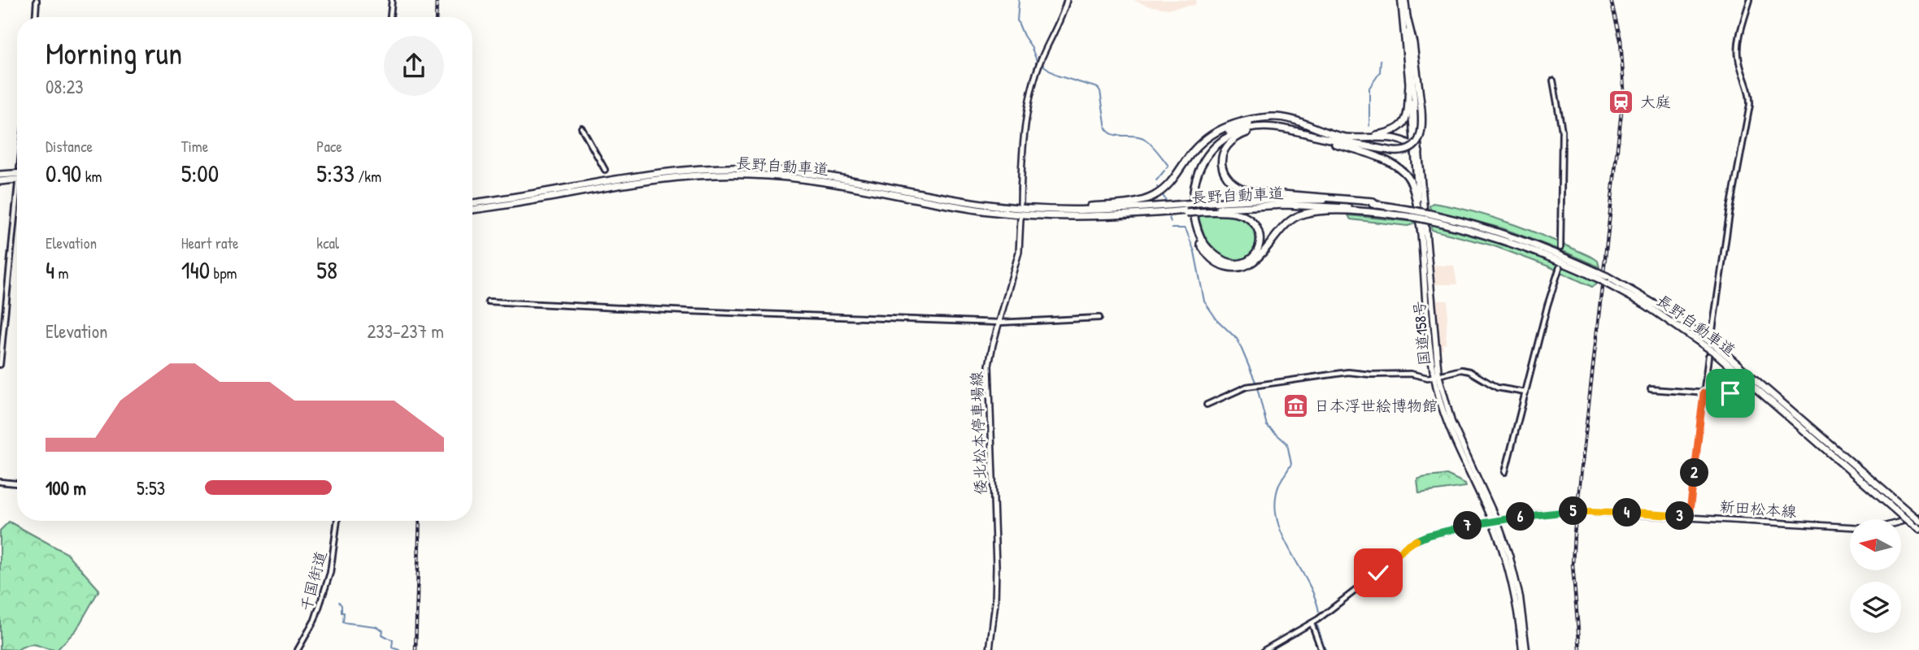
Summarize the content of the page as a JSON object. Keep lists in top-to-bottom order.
{
  "streets": {
    "highway": ["長野自動車道", "国道158号"],
    "main road": ["倭北松本停車場線", "新田松本線"],
    "street": ["千国街道"]
  },
  "crossings": [
    ["国道158号", "新田松本線"]
  ],
  "places": {
    "station": ["大庭"],
    "museum": ["日本浮世絵博物館"]
  },
  "north": "left",
  "page": {
    "heading": ["Morning run", "08:23"],
    "stats": [
      ["Distance", "0.90 km"],
      ["Time", "5:00"],
      ["Pace", "5:33 /km"],
      ["Elevation", "4 m"],
      ["Heart rate", "140 bpm"],
      ["kcal", "58"]
    ],
    "chart": ["Elevation", "233–237 m"],
    "pins": [
      "2",
      "5",
      "4",
      "3",
      "6",
      "7"
    ],
    "list": [
      {
        "name": "100 m",
        "note": "5:53"
      }
    ]
  }
}
